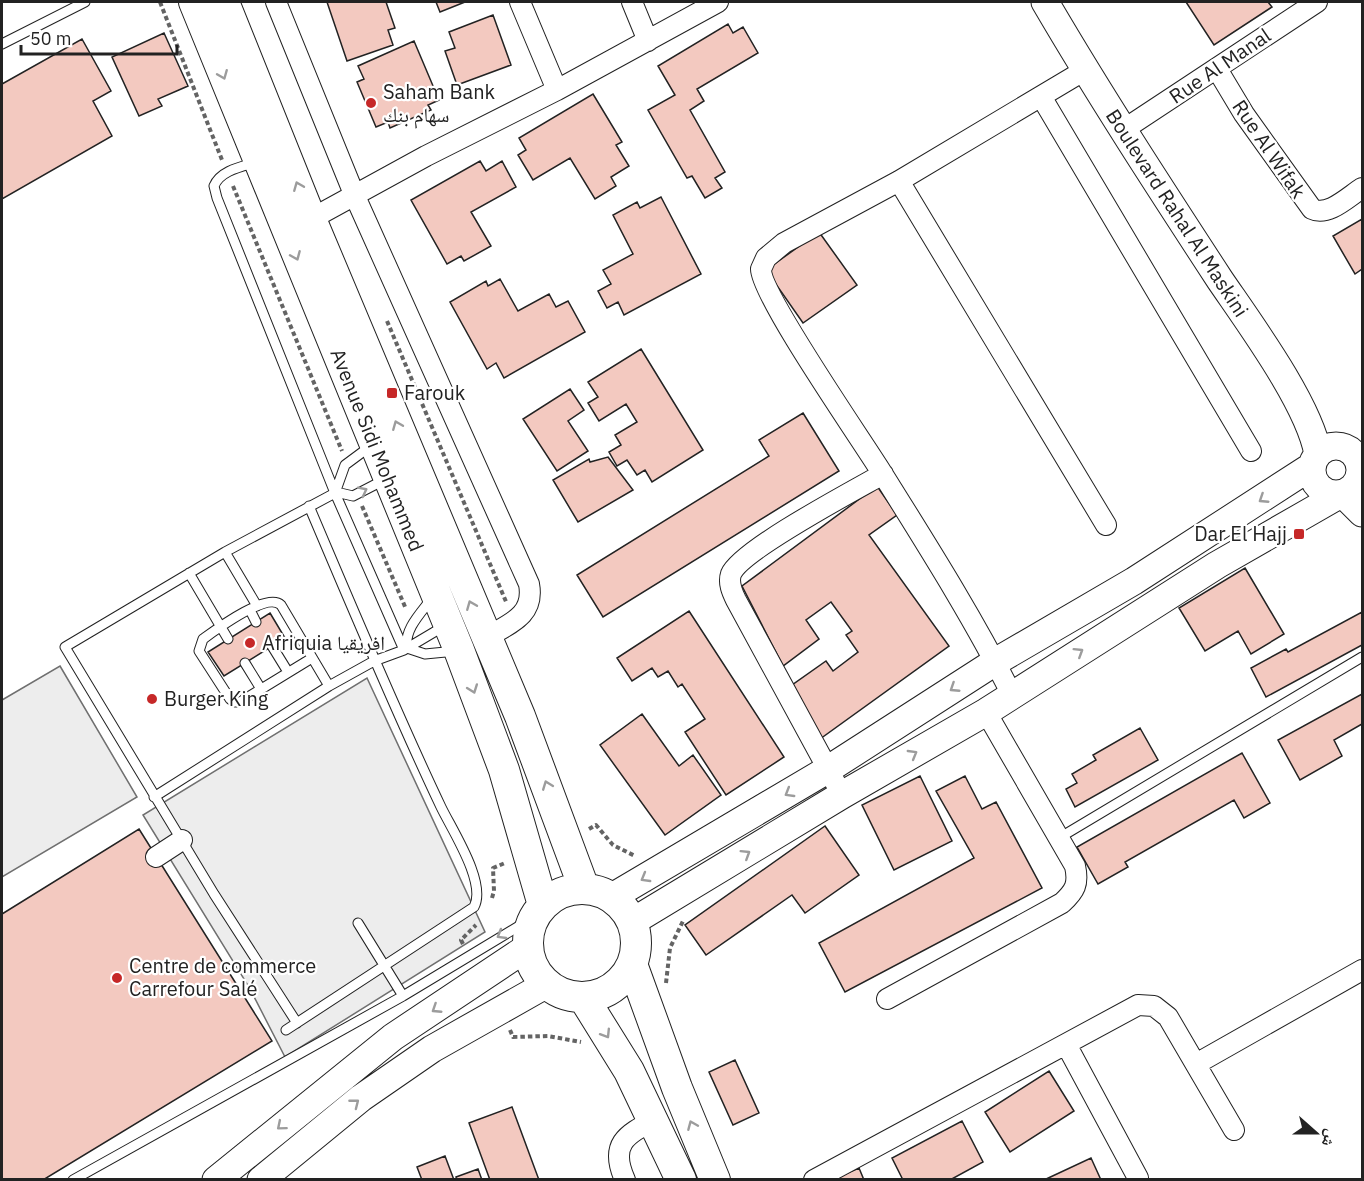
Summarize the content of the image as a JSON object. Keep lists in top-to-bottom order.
{
  "streets": {
    "main road": ["Avenue Sidi Mohammed"],
    "street": ["Rue Al Manal", "Rue Al Wifak", "Boulevard Rahal Al Maskini"]
  },
  "crossings": [
    ["Rue Al Manal", "Rue Al Wifak"],
    ["Rue Al Manal", "Boulevard Rahal Al Maskini"]
  ],
  "places": {
    "other": [
      "Saham Bank سهام بنك",
      "Afriquia افريقيا",
      "Burger King",
      "Centre de commerce Carrefour Salé"
    ],
    "transit": ["Farouk", "Dar El Hajj"]
  },
  "scale_bar": "50 m",
  "north": "right"
}
